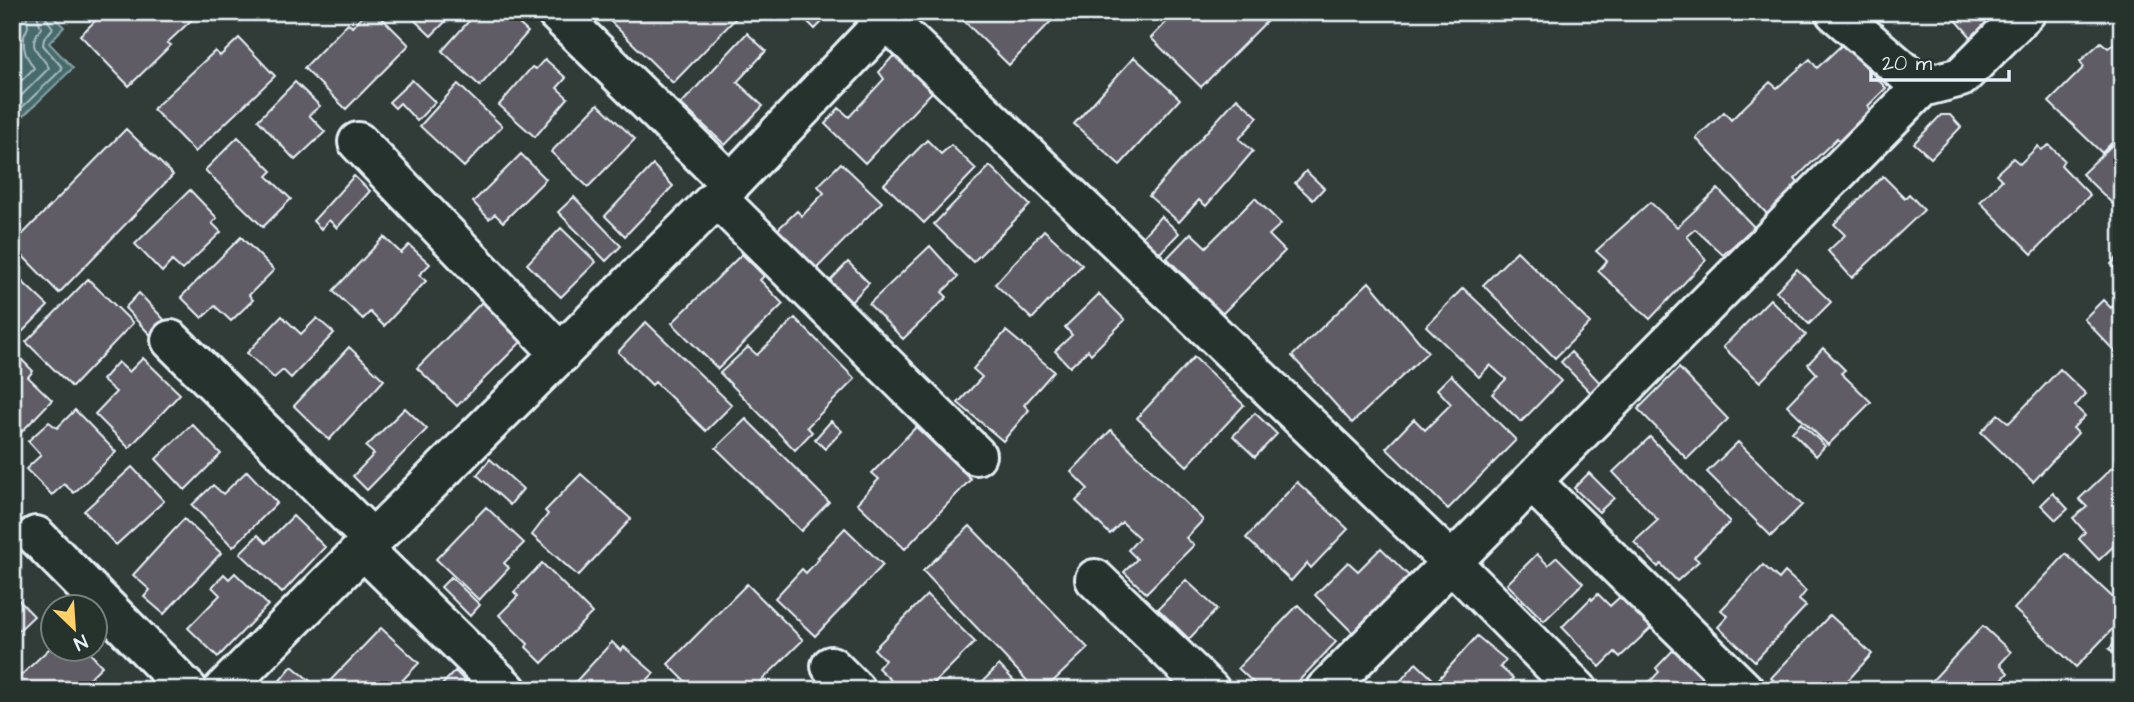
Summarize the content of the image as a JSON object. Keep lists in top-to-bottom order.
{
  "scale_bar": "20 m",
  "north": "bottom right"
}
